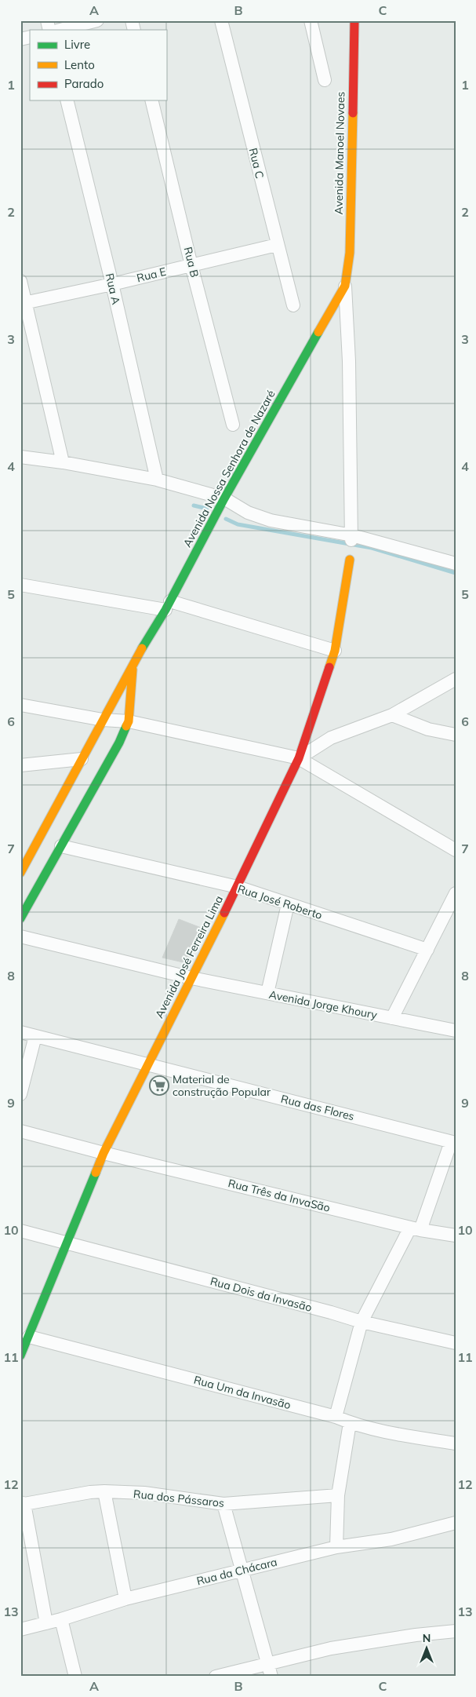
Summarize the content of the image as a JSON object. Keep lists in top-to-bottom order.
{
  "streets": {
    "street": [
      "Avenida Manoel Novaes",
      "Rua C",
      "Rua B",
      "Rua E",
      "Rua A",
      "Avenida Nossa Senhora de Nazaré",
      "Rua José Roberto",
      "Avenida José Ferreira Lima",
      "Avenida Jorge Khoury",
      "Rua das Flores",
      "Rua Três da InvaSão",
      "Rua Dois da Invasão",
      "Rua Um da Invasão",
      "Rua dos Pássaros",
      "Rua da Chácara"
    ]
  },
  "crossings": [
    ["Avenida Manoel Novaes", "Avenida Nossa Senhora de Nazaré"],
    ["Rua C", "Rua E"],
    ["Rua B", "Rua E"],
    ["Rua E", "Rua A"],
    ["Avenida Nossa Senhora de Nazaré", "Rua José Roberto"],
    ["Rua José Roberto", "Avenida José Ferreira Lima"],
    ["Avenida José Ferreira Lima", "Avenida Jorge Khoury"],
    ["Avenida José Ferreira Lima", "Rua das Flores"],
    ["Avenida José Ferreira Lima", "Rua Três da InvaSão"],
    ["Avenida José Ferreira Lima", "Rua Dois da Invasão"],
    ["Avenida José Ferreira Lima", "Rua Um da Invasão"]
  ],
  "places": {
    "supermarket": ["Material de construção Popular"]
  },
  "legend": ["Livre", "Lento", "Parado"],
  "north": "top",
  "grid": {
    "columns": ["A", "B", "C"],
    "rows": [
      "1",
      "2",
      "3",
      "4",
      "5",
      "6",
      "7",
      "8",
      "9",
      "10",
      "11",
      "12",
      "13"
    ]
  }
}
